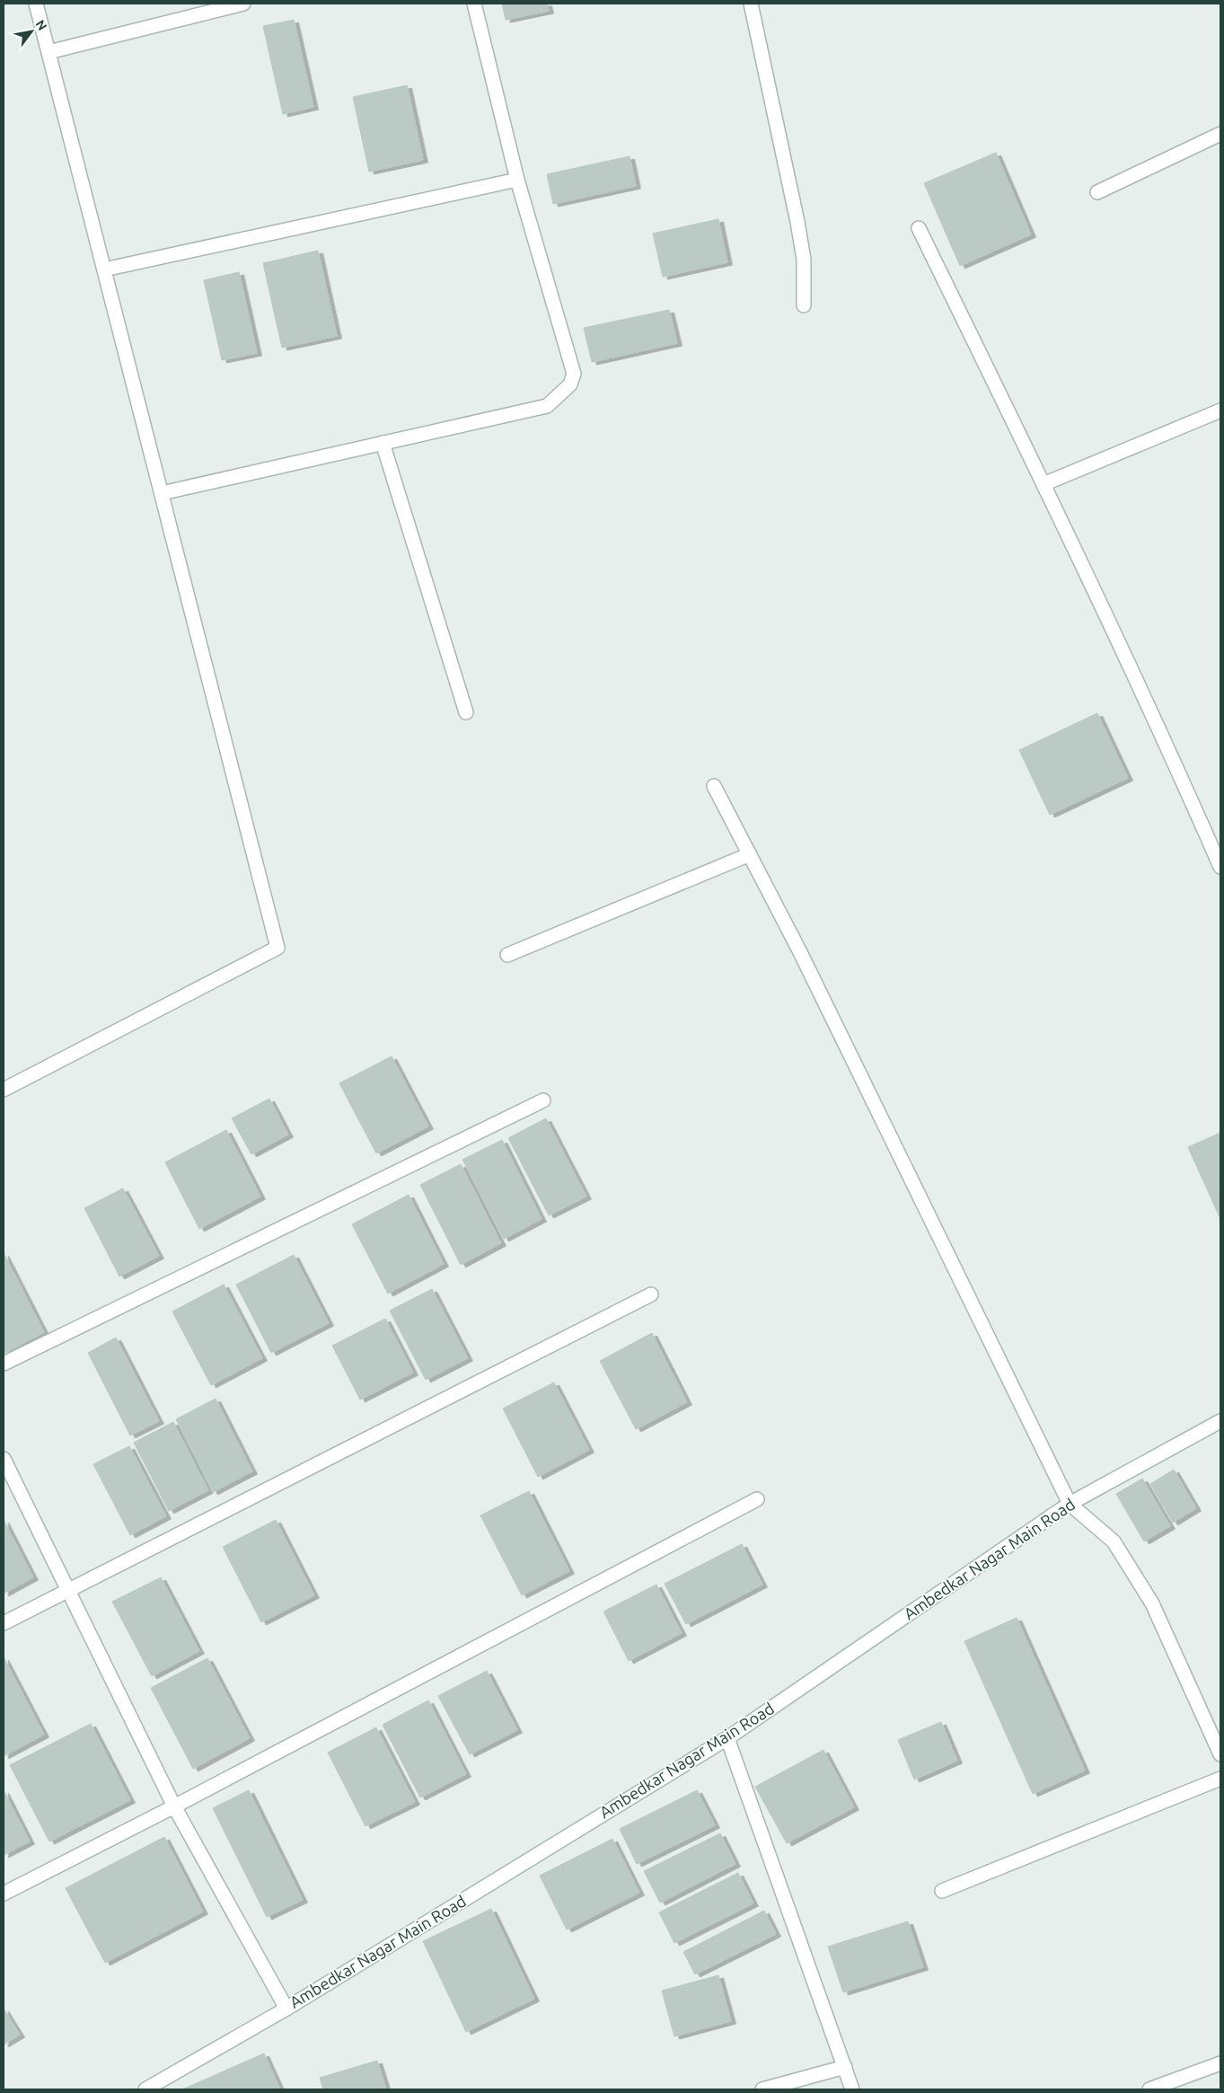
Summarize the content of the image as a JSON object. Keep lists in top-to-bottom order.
{
  "streets": {
    "street": ["Ambedkar Nagar Main Road"]
  },
  "north": "top right"
}
